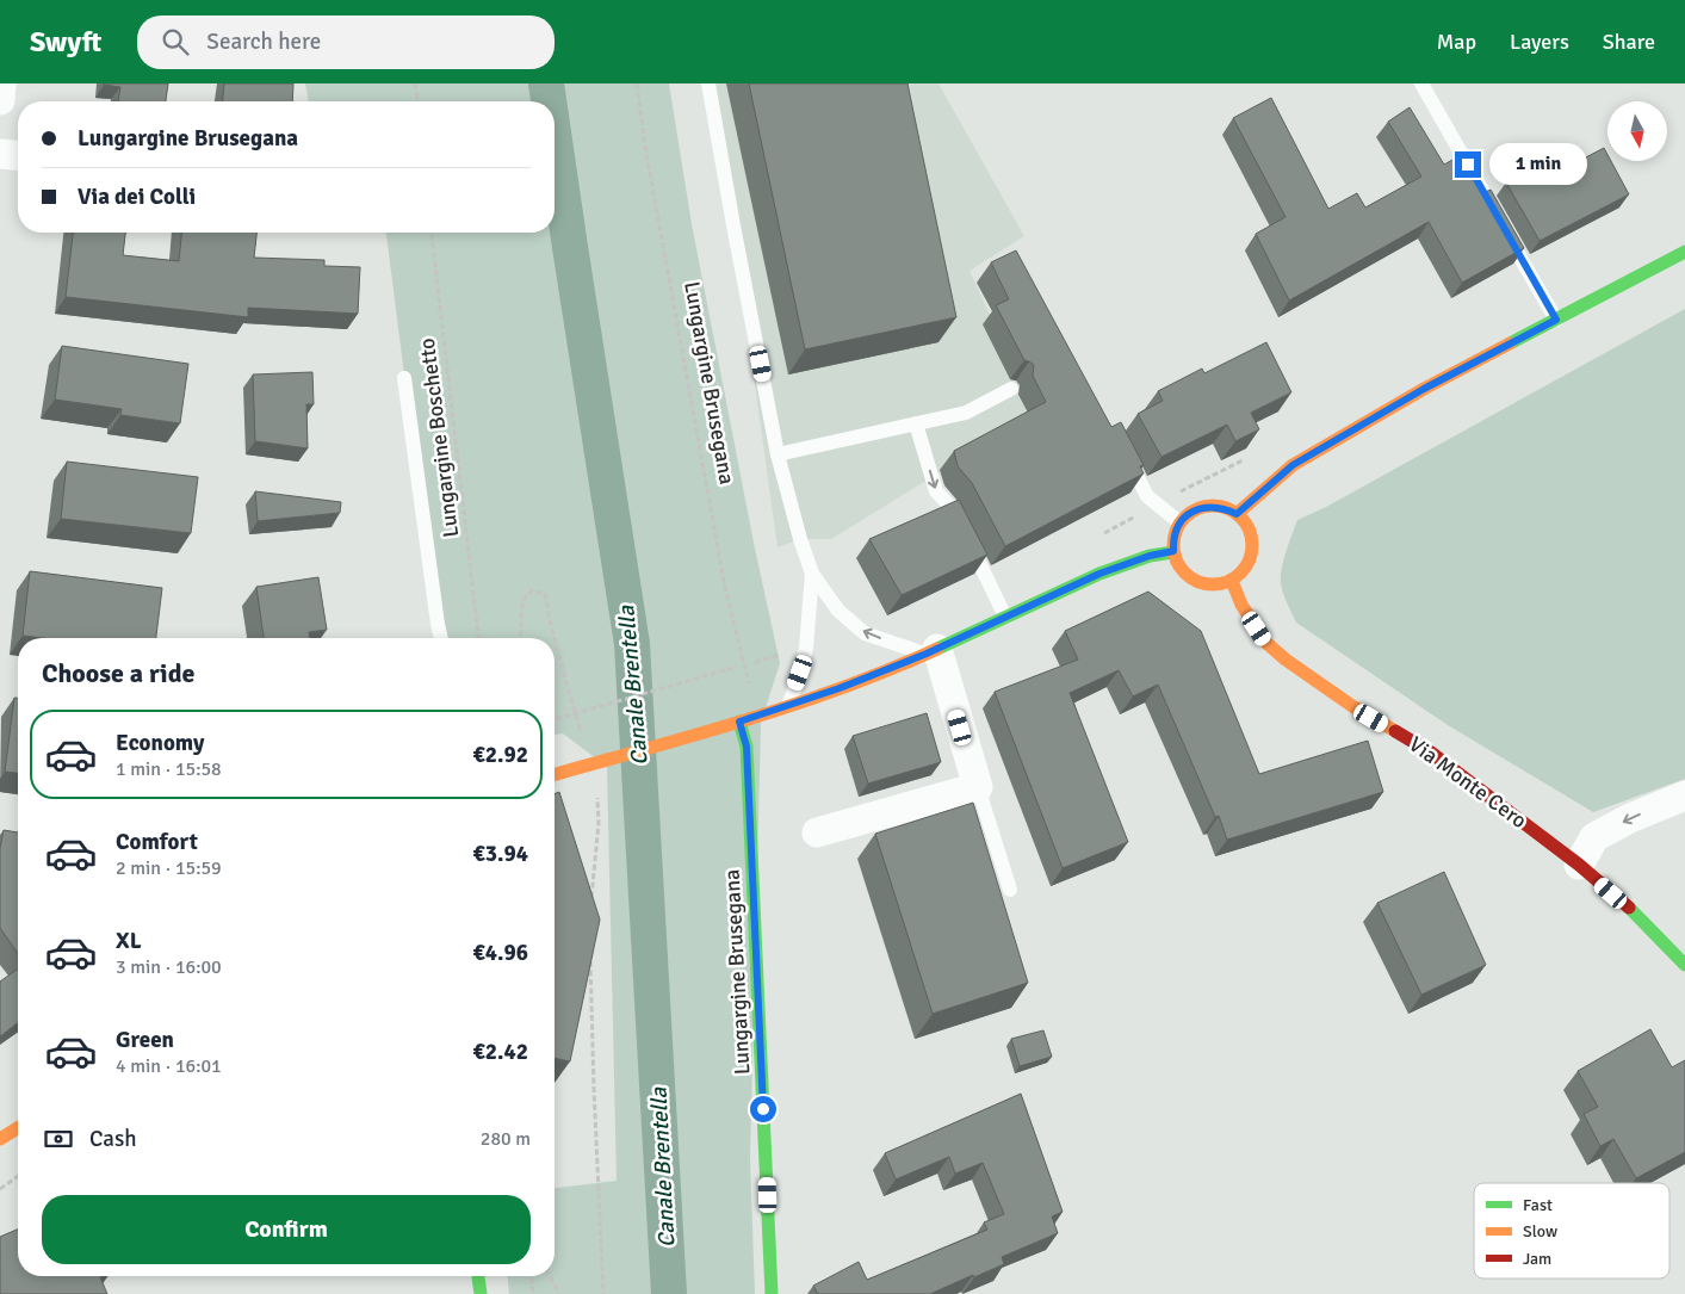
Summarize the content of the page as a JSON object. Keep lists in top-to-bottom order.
{
  "streets": {
    "main road": ["Lungargine Brusegana", "Via Monte Cero"],
    "path": ["Lungargine Boschetto"]
  },
  "water": ["Canale Brentella"],
  "legend": ["Fast", "Slow", "Jam"],
  "north": "bottom",
  "page": {
    "header": "Swyft",
    "search": "Search here",
    "nav": ["Map", "Layers", "Share"],
    "banner": ["Lungargine Brusegana", "Via dei Colli"],
    "bubble": "1 min",
    "heading": "Choose a ride",
    "list": [
      {
        "name": "Economy",
        "note": "1 min · 15:58",
        "value": "€2.92"
      },
      {
        "name": "Comfort",
        "note": "2 min · 15:59",
        "value": "€3.94"
      },
      {
        "name": "XL",
        "note": "3 min · 16:00",
        "value": "€4.96"
      },
      {
        "name": "Green",
        "note": "4 min · 16:01",
        "value": "€2.42"
      }
    ],
    "pay": ["Cash", "280 m"],
    "buttons": "Confirm"
  }
}
